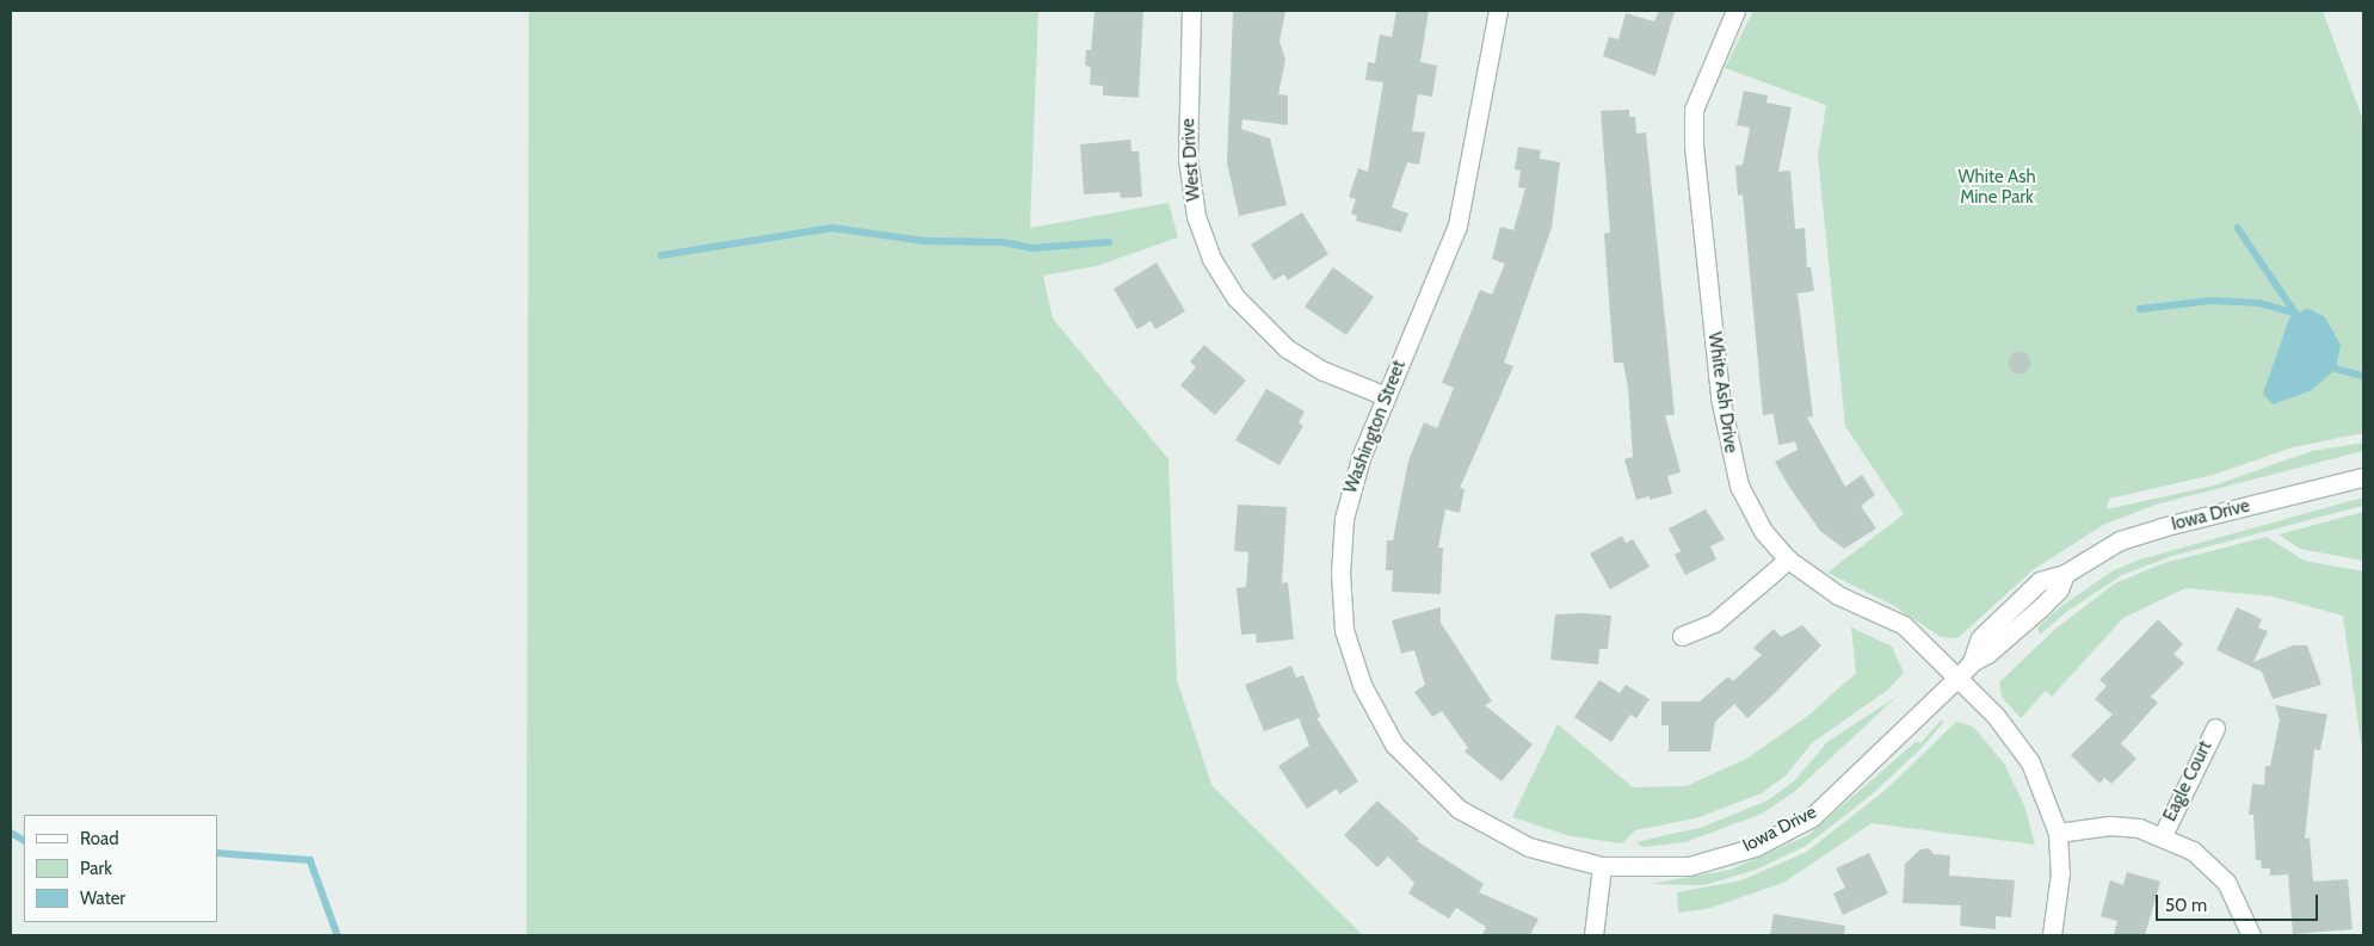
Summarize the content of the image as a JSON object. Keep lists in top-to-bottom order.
{
  "streets": {
    "street": [
      "West Drive",
      "White Ash Drive",
      "Washington Street",
      "Iowa Drive",
      "Eagle Court"
    ]
  },
  "crossings": [
    ["West Drive", "Washington Street"],
    ["White Ash Drive", "Iowa Drive"],
    ["Washington Street", "Iowa Drive"]
  ],
  "parks": ["White Ash Mine Park"],
  "legend": ["Road", "Park", "Water"],
  "scale_bar": "50 m"
}
